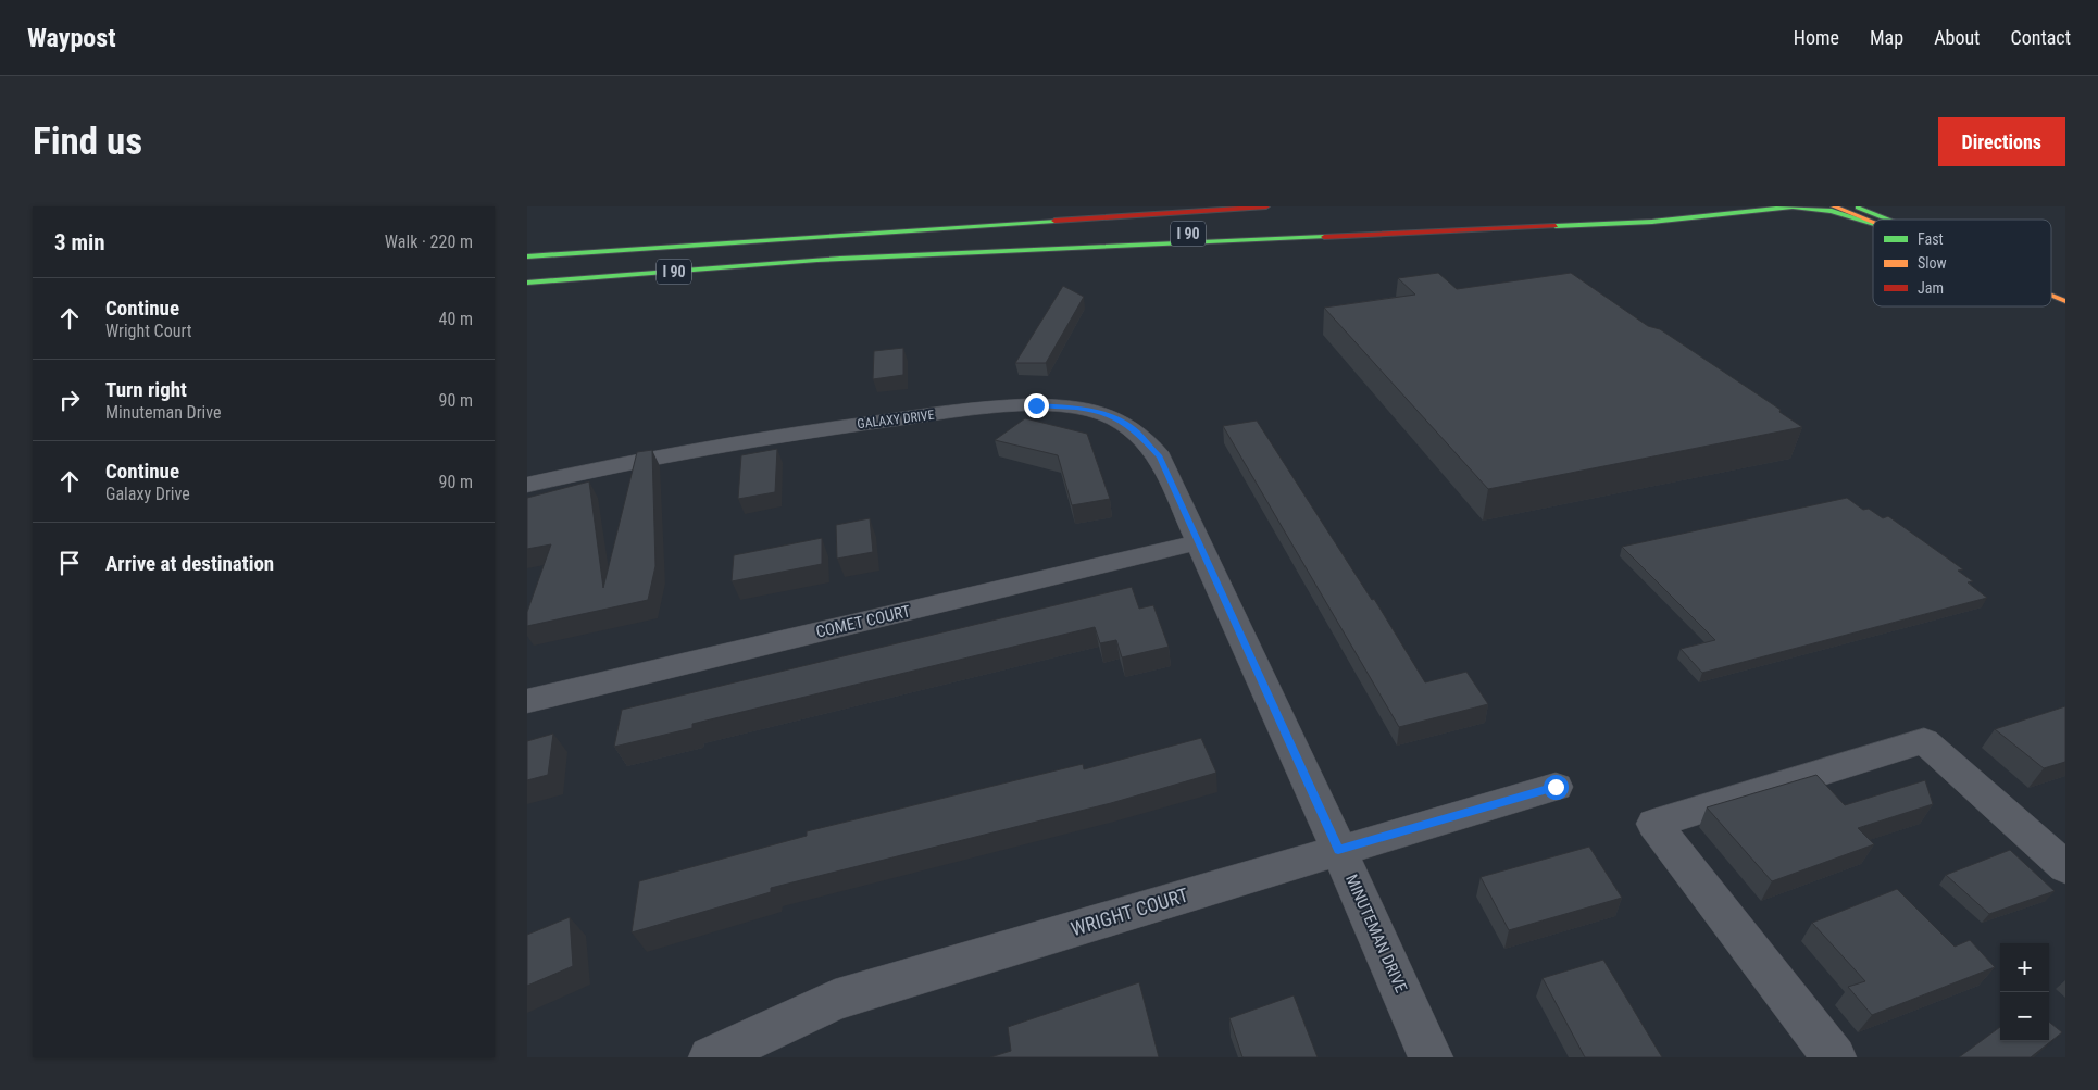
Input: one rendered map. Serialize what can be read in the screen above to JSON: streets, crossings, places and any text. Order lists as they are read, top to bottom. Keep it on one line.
{"streets":{"main road":["I 90"],"street":["GALAXY DRIVE","COMET COURT","WRIGHT COURT","MINUTEMAN DRIVE"]},"crossings":[["GALAXY DRIVE","COMET COURT"],["GALAXY DRIVE","MINUTEMAN DRIVE"],["COMET COURT","MINUTEMAN DRIVE"],["WRIGHT COURT","MINUTEMAN DRIVE"]],"legend":["Fast","Slow","Jam"],"page":{"header":"Waypost","nav":["Home","Map","About","Contact"],"buttons":"Directions","title":"Find us","heading":["3 min","Walk · 220 m"],"list":[["Continue","Wright Court","40 m"],["Turn right","Minuteman Drive","90 m"],["Continue","Galaxy Drive","90 m"],"Arrive at destination"],"map_buttons":["+","−"]}}
